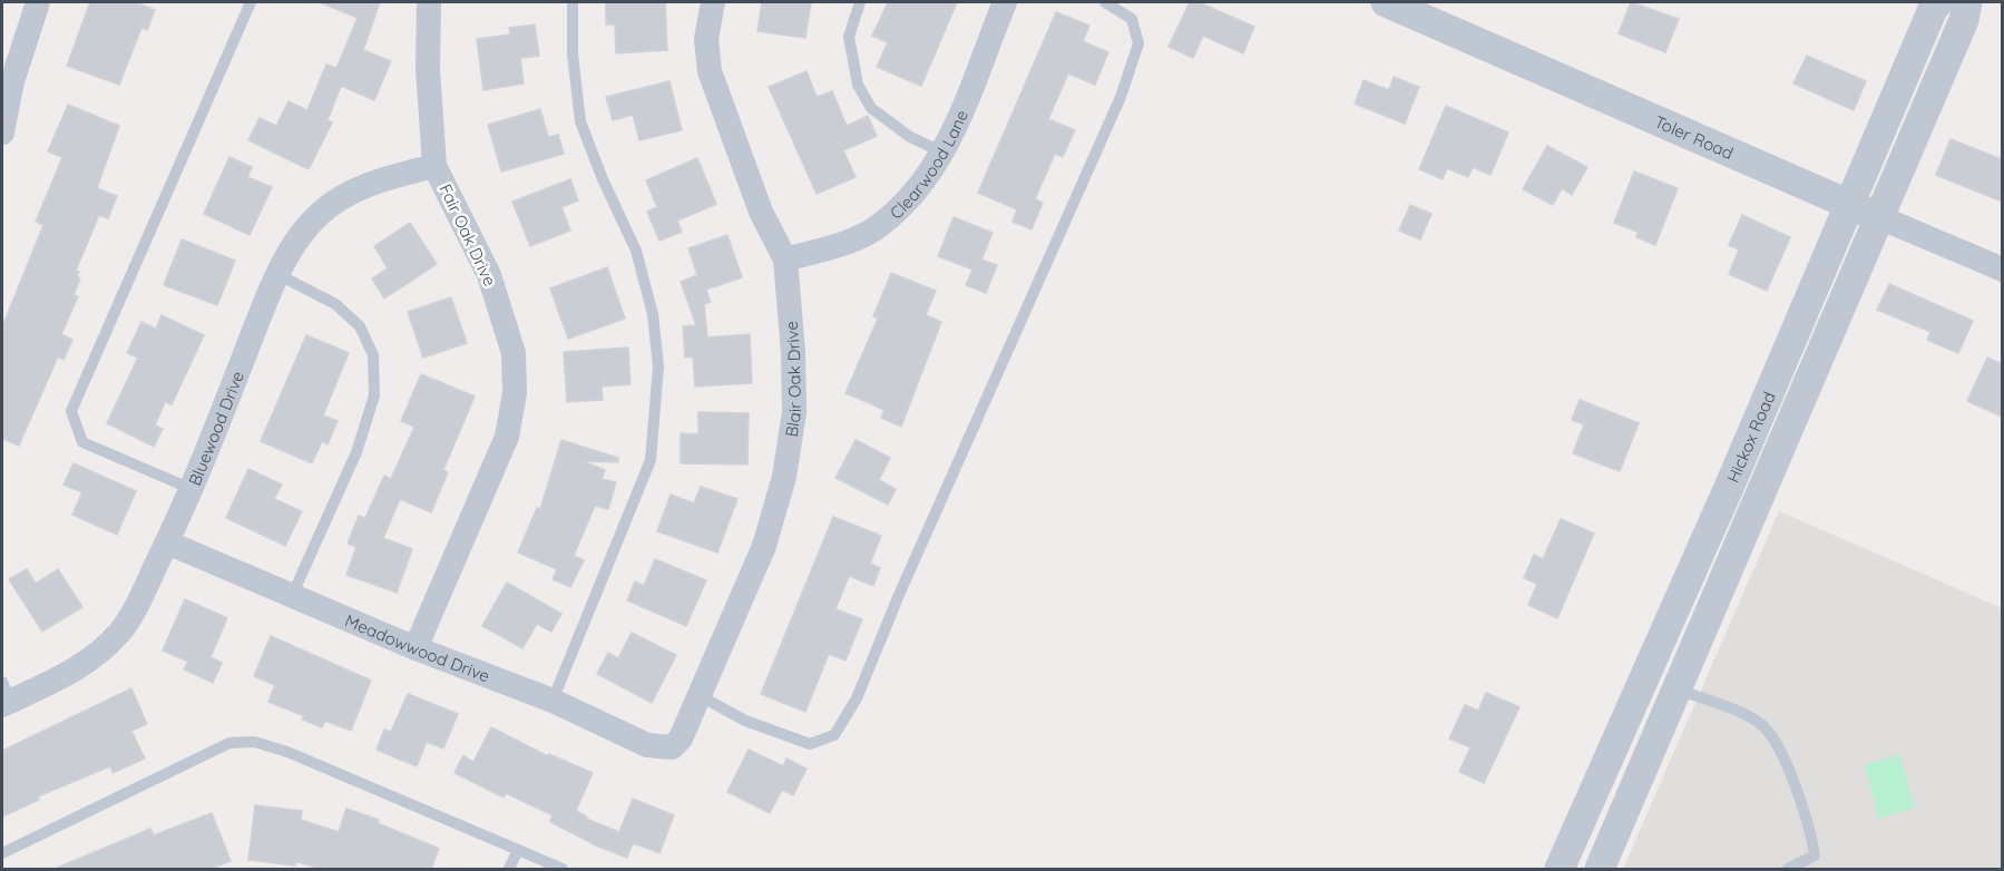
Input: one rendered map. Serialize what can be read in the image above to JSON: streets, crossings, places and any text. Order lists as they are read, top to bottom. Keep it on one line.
{"streets":{"street":["Toler Road","Clearwood Lane","Fair Oak Drive","Blair Oak Drive","Bluewood Drive","Hickox Road","Meadowwood Drive"]},"crossings":[["Toler Road","Hickox Road"],["Clearwood Lane","Blair Oak Drive"],["Fair Oak Drive","Bluewood Drive"],["Fair Oak Drive","Meadowwood Drive"],["Blair Oak Drive","Meadowwood Drive"],["Bluewood Drive","Meadowwood Drive"]]}
